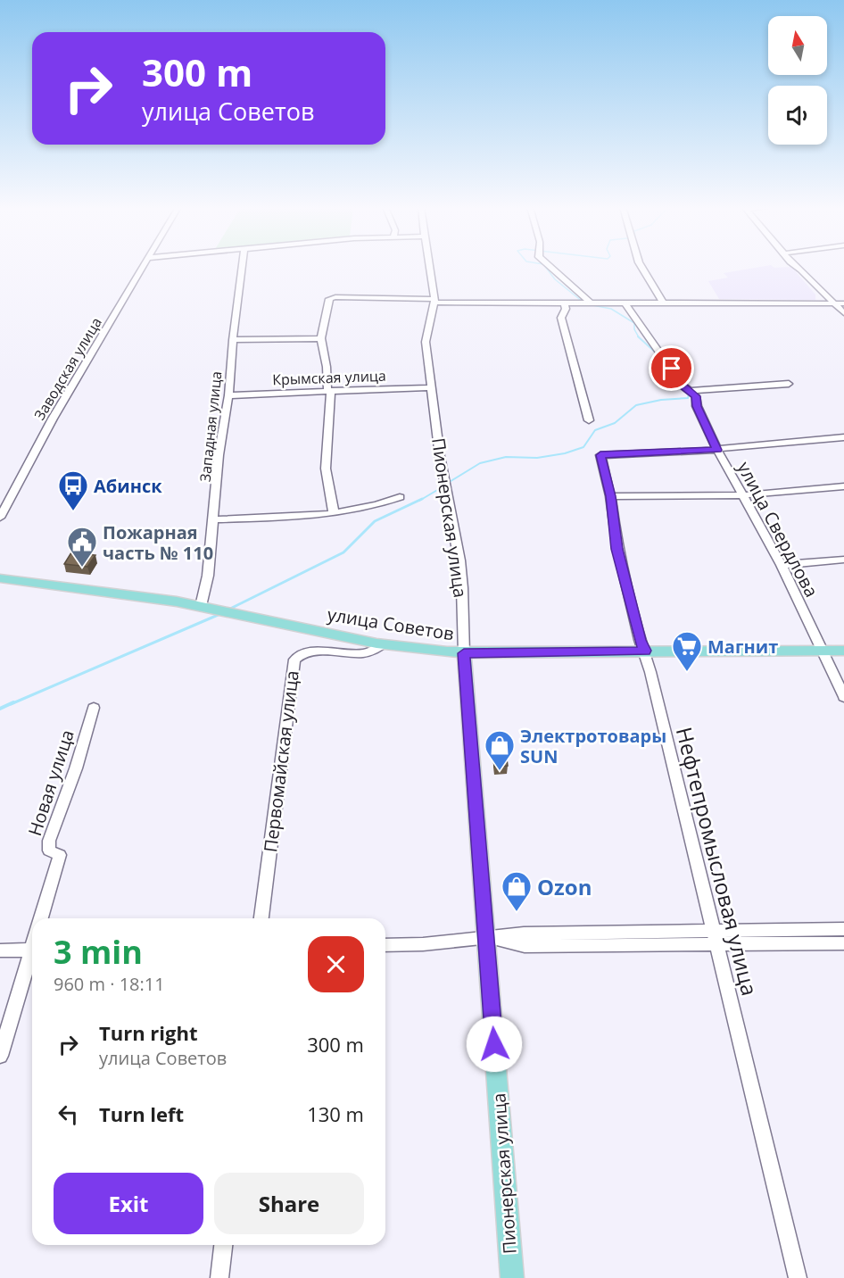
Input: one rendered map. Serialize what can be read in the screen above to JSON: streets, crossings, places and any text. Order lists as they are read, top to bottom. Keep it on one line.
{"streets":{"main road":["Пионерская улица","улица Советов"],"street":["Заводская улица","Крымская улица","Западная улица","улица Свердлова","Первомайская улица","Новая улица","Нефтепромысловая улица"]},"crossings":[["Крымская улица","Западная улица"],["Крымская улица","Пионерская улица"],["Западная улица","улица Советов"],["Пионерская улица","улица Советов"],["улица Свердлова","улица Советов"],["улица Свердлова","Нефтепромысловая улица"],["улица Советов","Первомайская улица"],["улица Советов","Нефтепромысловая улица"]],"places":{"bus stop":["Абинск"],"public building":["Пожарная часть № 110"],"supermarket":["Магнит"],"shop":["Электротовары SUN","Ozon"]},"north":"top","page":{"turn":["300 m","улица Советов"],"heading":["3 min","960 m · 18:11"],"list":[{"name":"Turn right","note":"улица Советов","value":"300 m"},{"name":"Turn left","value":"130 m"}],"buttons":["Exit","Share"]}}
